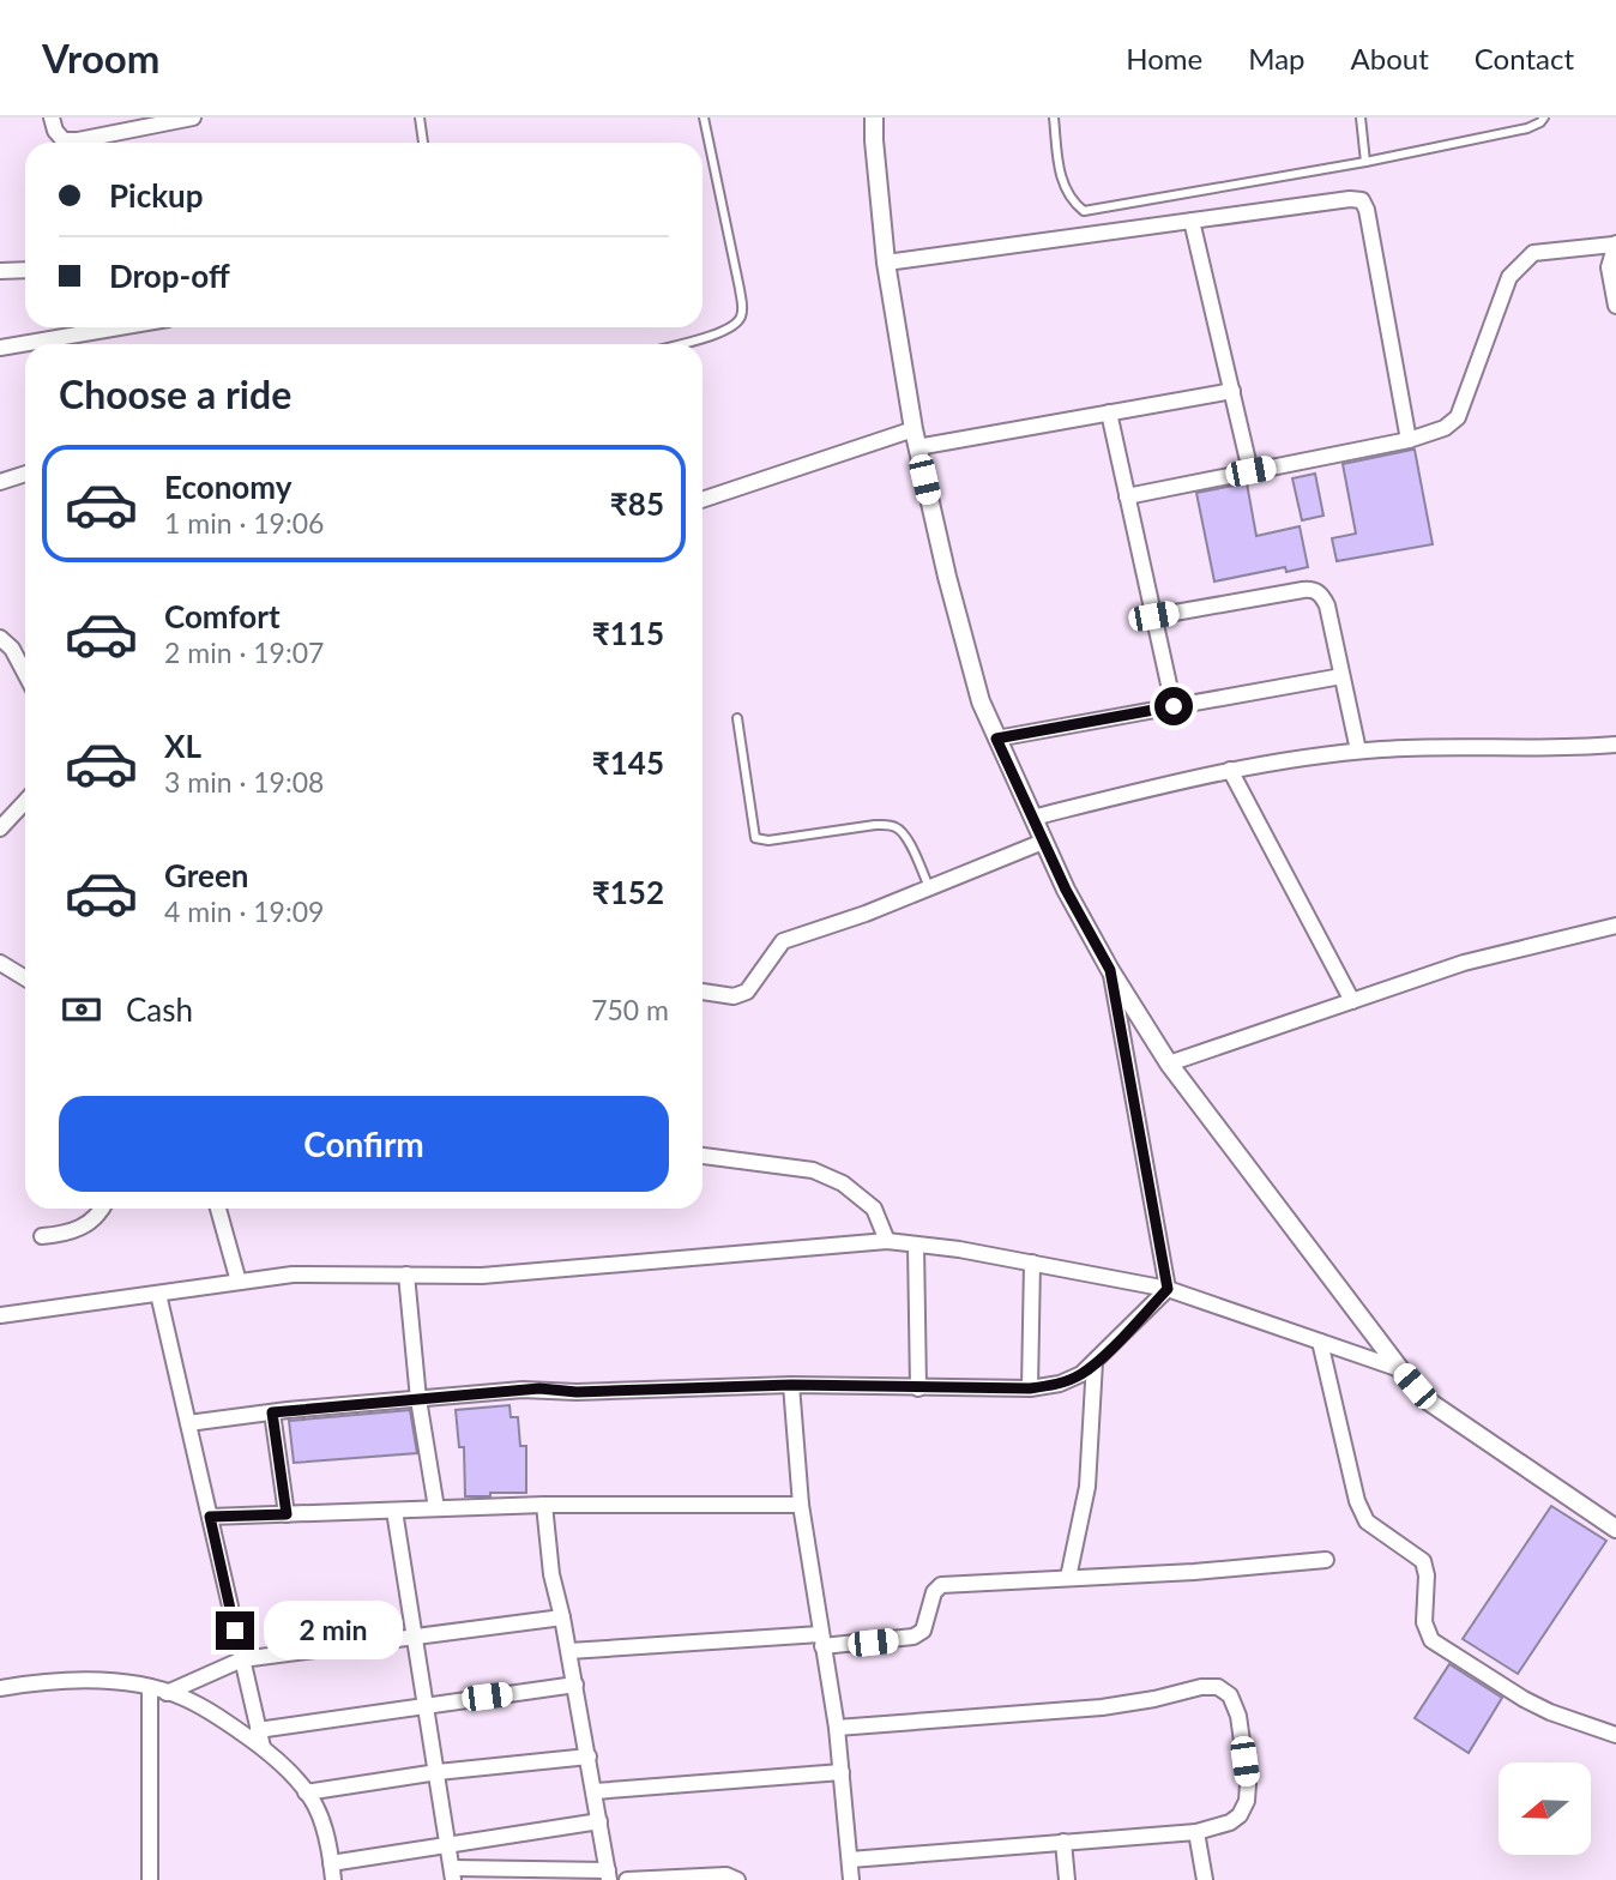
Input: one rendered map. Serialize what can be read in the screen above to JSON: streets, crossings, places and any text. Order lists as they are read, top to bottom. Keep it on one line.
{"north":"left","page":{"header":"Vroom","nav":["Home","Map","About","Contact"],"banner":["Pickup","Drop-off"],"heading":"Choose a ride","list":[{"name":"Economy","note":"1 min · 19:06","value":"₹85"},{"name":"Comfort","note":"2 min · 19:07","value":"₹115"},{"name":"XL","note":"3 min · 19:08","value":"₹145"},{"name":"Green","note":"4 min · 19:09","value":"₹152"}],"pay":["Cash","750 m"],"buttons":"Confirm","bubble":"2 min"}}
